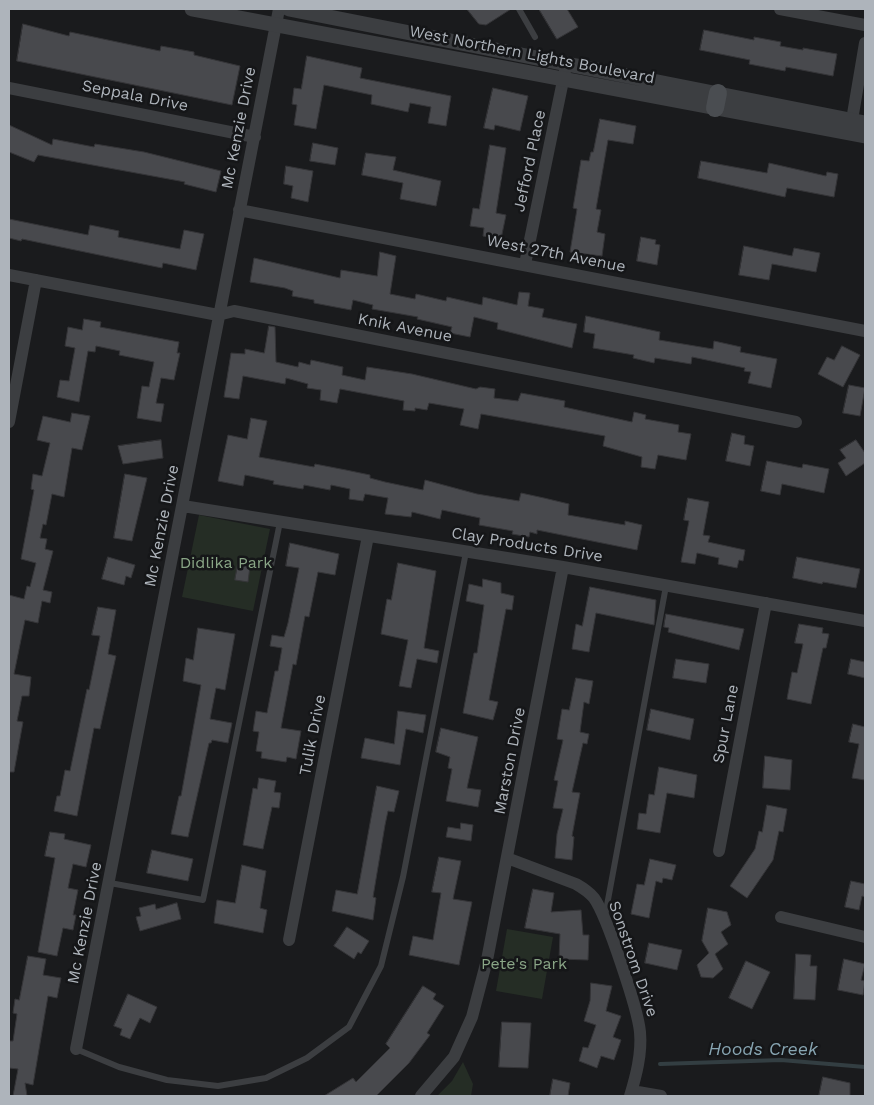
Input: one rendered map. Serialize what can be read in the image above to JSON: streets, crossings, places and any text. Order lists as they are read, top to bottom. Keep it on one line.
{"streets":{"street":["West Northern Lights Boulevard","Seppala Drive","Mc Kenzie Drive","Jefford Place","West 27th Avenue","Knik Avenue","Clay Products Drive","Spur Lane","Tulik Drive","Marston Drive","Sonstrom Drive"]},"crossings":[["West Northern Lights Boulevard","Mc Kenzie Drive"],["West Northern Lights Boulevard","Jefford Place"],["Seppala Drive","Mc Kenzie Drive"],["Mc Kenzie Drive","West 27th Avenue"],["Mc Kenzie Drive","Knik Avenue"],["Mc Kenzie Drive","Clay Products Drive"],["Jefford Place","West 27th Avenue"],["Clay Products Drive","Spur Lane"],["Clay Products Drive","Tulik Drive"],["Clay Products Drive","Marston Drive"],["Marston Drive","Sonstrom Drive"]],"water":["Hoods Creek"],"parks":["Didlika Park","Pete's Park"]}
